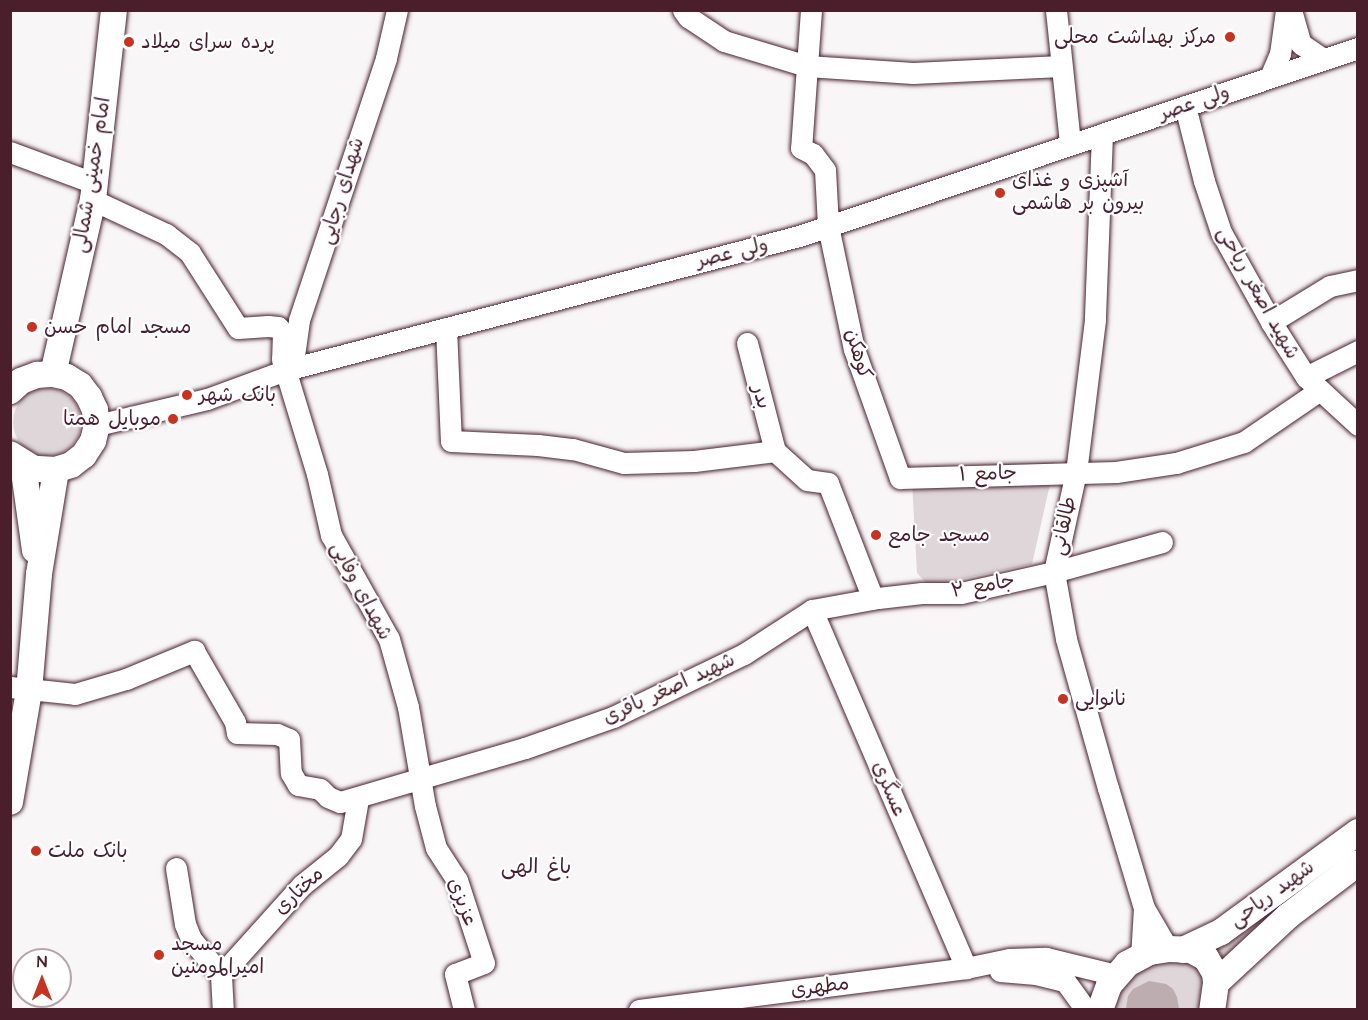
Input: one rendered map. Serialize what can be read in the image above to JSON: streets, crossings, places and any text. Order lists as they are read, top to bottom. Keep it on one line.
{"streets":{"main road":["امام خمینی شمالی","شهید ریاحی"],"street":["ولی عصر","شهدای رجایی","شهید اصغر ریاحی","کوهکن","بدر","جامع ۱","طالقانی","جامع ۲","شهدای وفایی","شهید اصغر باقری","عسگری","مختاری","عزیزی","مطهری"]},"crossings":[["ولی عصر","شهدای رجایی"],["ولی عصر","شهید اصغر ریاحی"],["ولی عصر","کوهکن"],["ولی عصر","طالقانی"],["ولی عصر","شهدای وفایی"],["شهدای رجایی","شهدای وفایی"],["شهید اصغر ریاحی","جامع ۱"],["کوهکن","جامع ۱"],["جامع ۱","طالقانی"],["طالقانی","جامع ۲"],["جامع ۲","شهید اصغر باقری"],["شهدای وفایی","شهید اصغر باقری"],["شهدای وفایی","عزیزی"],["شهید اصغر باقری","عسگری"],["شهید اصغر باقری","مختاری"],["شهید اصغر باقری","عزیزی"],["عسگری","مطهری"]],"districts":["باغ الهی"],"places":["مرکز بهداشت محلی","پرده سرای میلاد","آشپزی و غذای بیرون بر هاشمی","مسجد امام حسن","بانک شهر","موبایل همتا","مسجد جامع","نانوایی","بانک ملت","مسجد امیرالمومنین"],"north":"top"}
